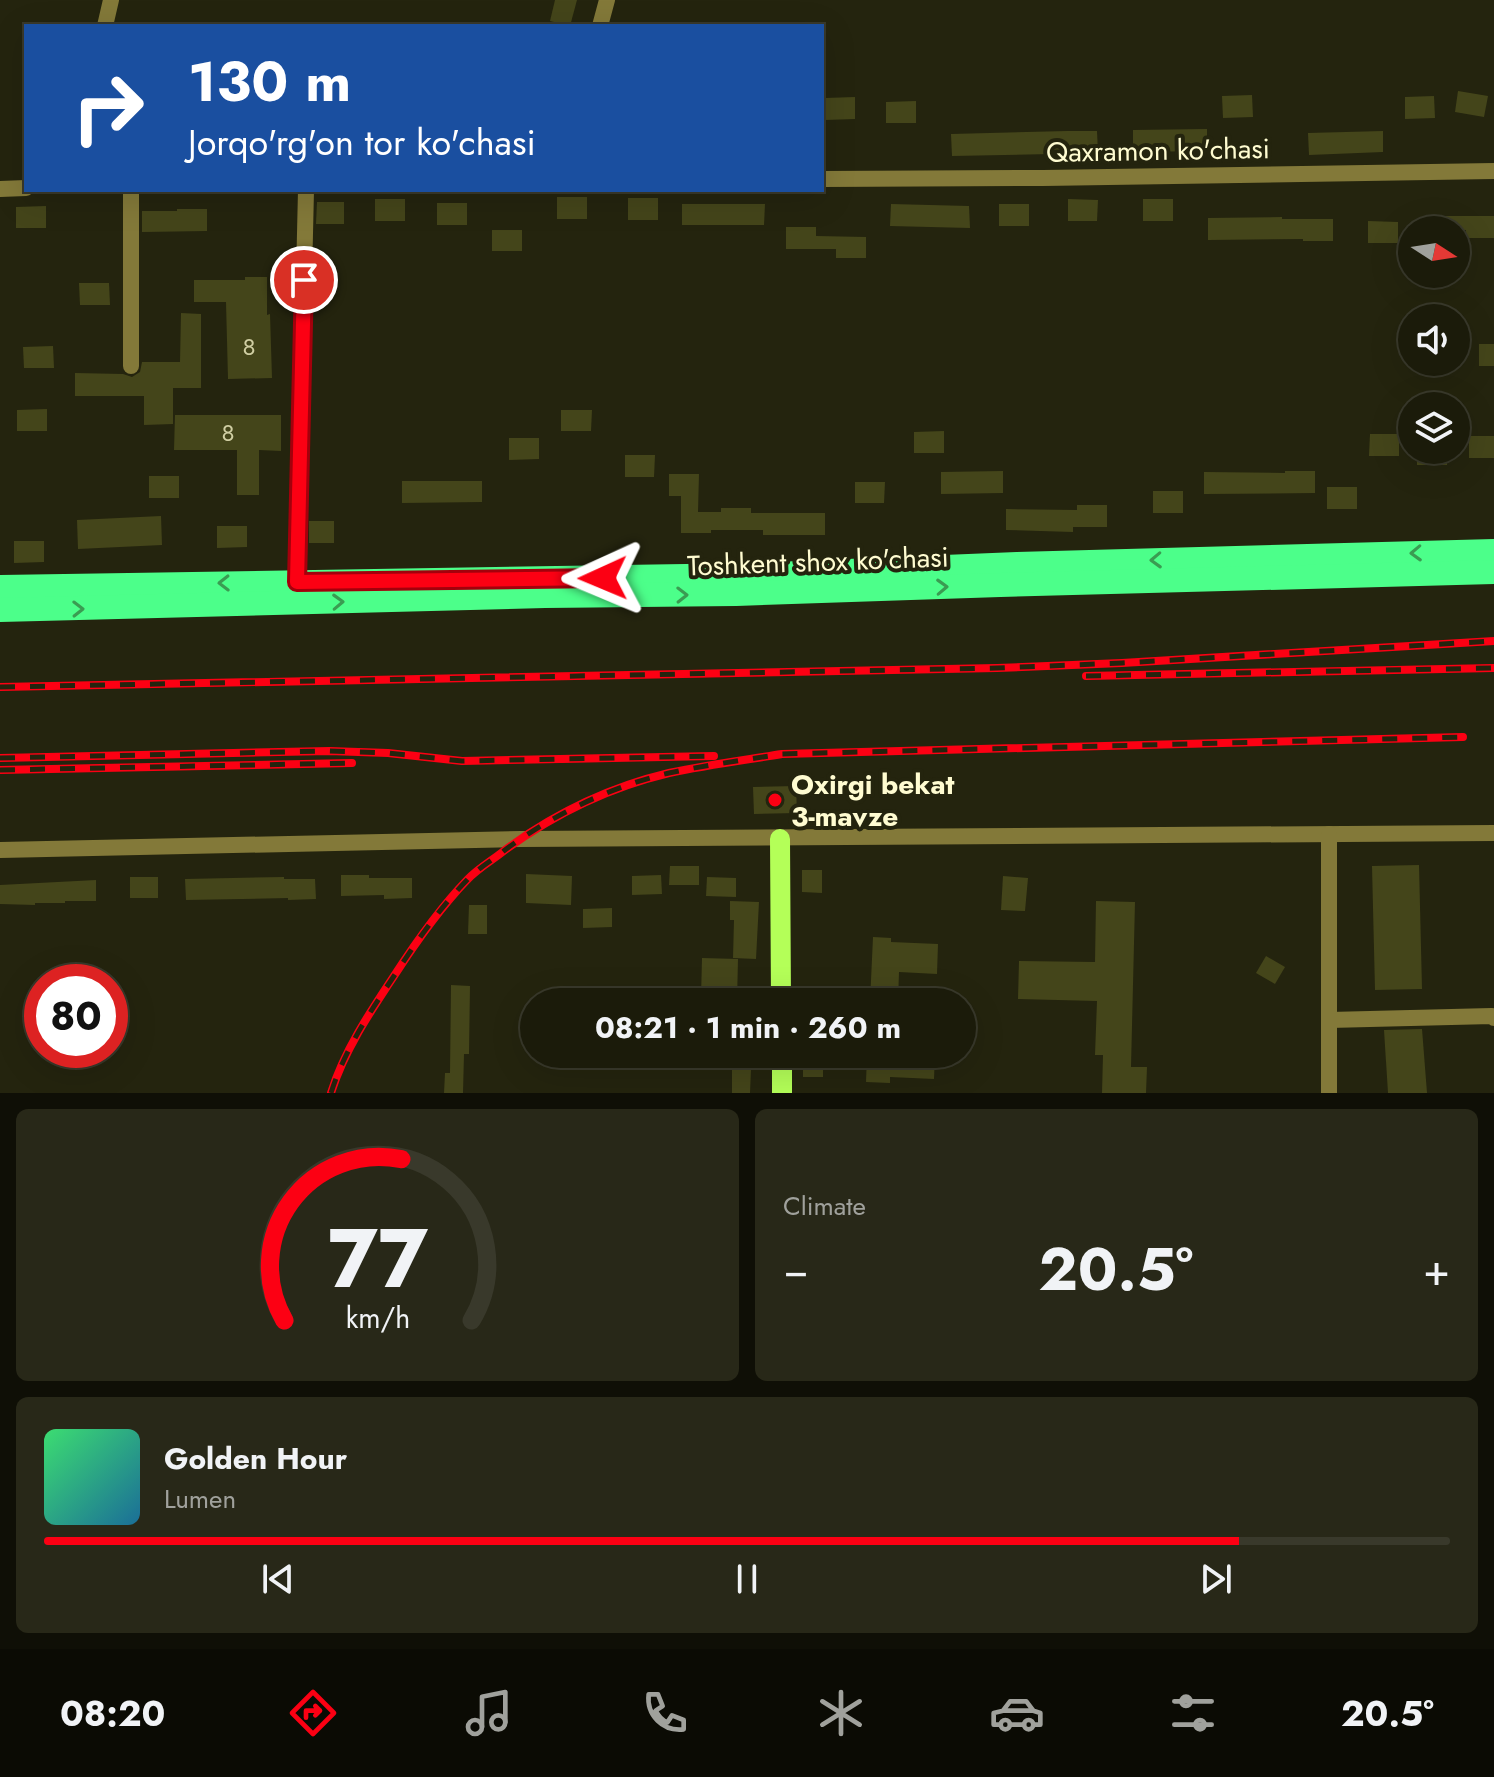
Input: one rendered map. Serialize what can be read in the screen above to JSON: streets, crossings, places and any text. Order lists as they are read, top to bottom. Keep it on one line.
{"streets":{"highway":["Toshkent shox ko'chasi"],"street":["Qaxramon ko'chasi"]},"places":["Oxirgi bekat 3-mavze"],"house_numbers":["8","8"],"north":"right","page":{"turn":["130 m","Jorqo'rg'on tor ko'chasi"],"limit":"80","trip":"08:21 · 1 min · 260 m","tile":"Climate","heat":["−","20.5°","+"],"song":["Golden Hour","Lumen"],"tabs":["08:20","20.5°"],"gauge":["77","km/h"]}}
